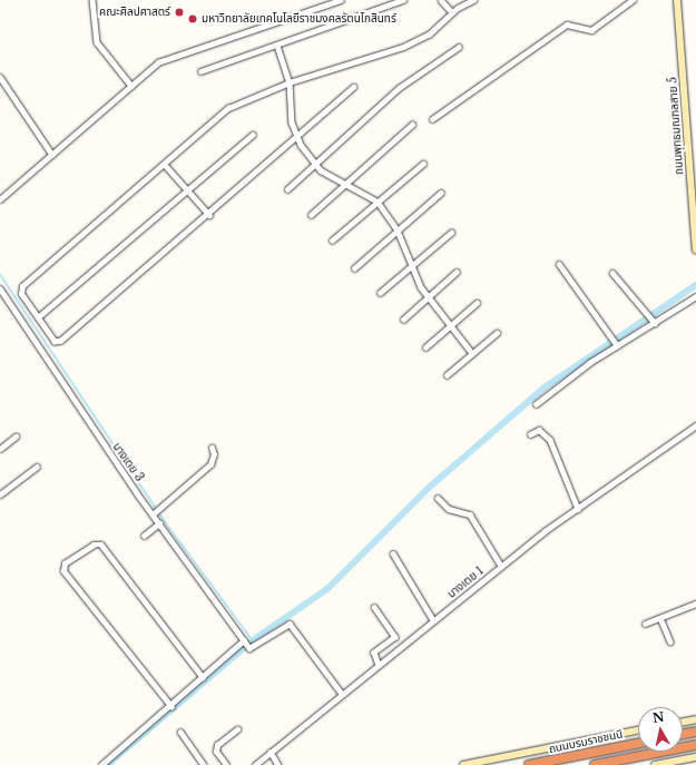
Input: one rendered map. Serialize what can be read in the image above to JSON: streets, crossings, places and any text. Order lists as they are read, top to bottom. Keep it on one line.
{"streets":{"highway":["ถนนบรมราชชนนี"],"main road":["ถนนพุทธมณฑลสาย 5"],"street":["บางเตย 3","บางเตย 1"]},"crossings":[["บางเตย 3","บางเตย 1"]],"places":["คณะศิลปศาสตร์","มหาวิทยาลัยเทคโนโลยีราชมงคลรัตนโกสินทร์"],"north":"top"}
